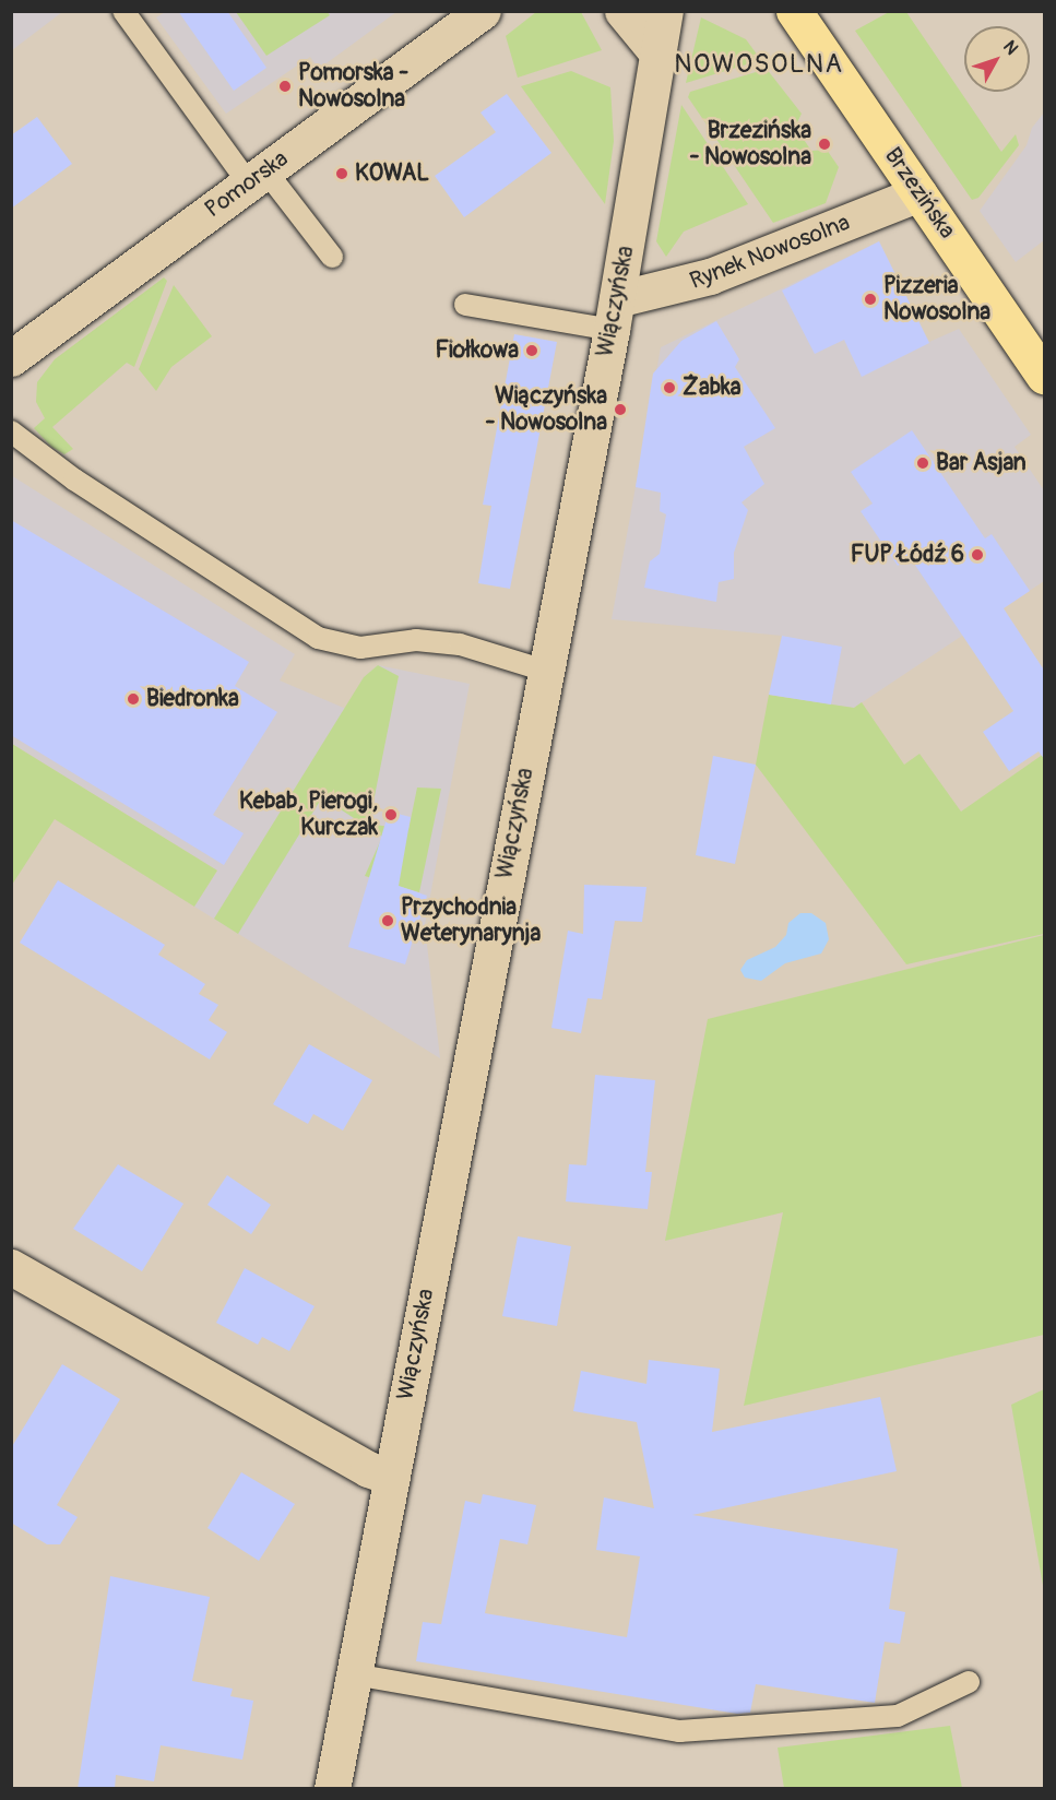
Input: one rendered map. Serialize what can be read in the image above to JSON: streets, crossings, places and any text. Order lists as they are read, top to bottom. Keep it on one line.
{"streets":{"main road":["Brzezińska"],"street":["Pomorska","Rynek Nowosolna","Wiączyńska"]},"crossings":[["Brzezińska","Rynek Nowosolna"],["Rynek Nowosolna","Wiączyńska"]],"districts":["NOWOSOLNA"],"places":["Pomorska - Nowosolna","Brzezińska - Nowosolna","KOWAL","Pizzeria Nowosolna","Fiołkowa","Żabka","Wiączyńska - Nowosolna","Bar Asjan","FUP Łódź 6","Biedronka","Kebab, Pierogi, Kurczak","Przychodnia Weterynarynja"],"north":"top right"}
